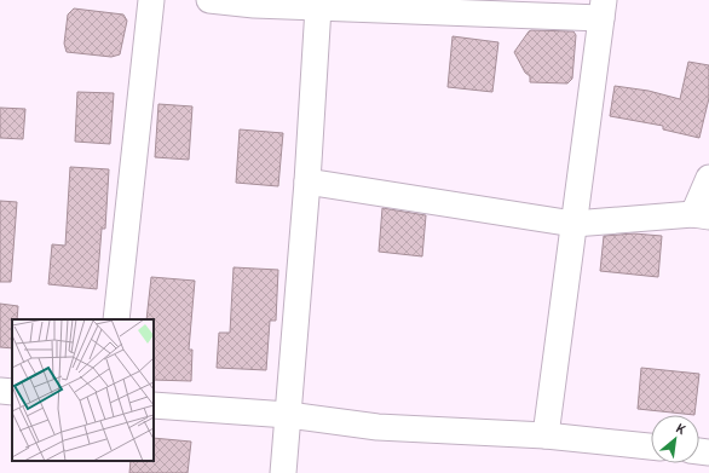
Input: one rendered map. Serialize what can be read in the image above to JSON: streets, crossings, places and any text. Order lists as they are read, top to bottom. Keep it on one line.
{"north":"top right"}
